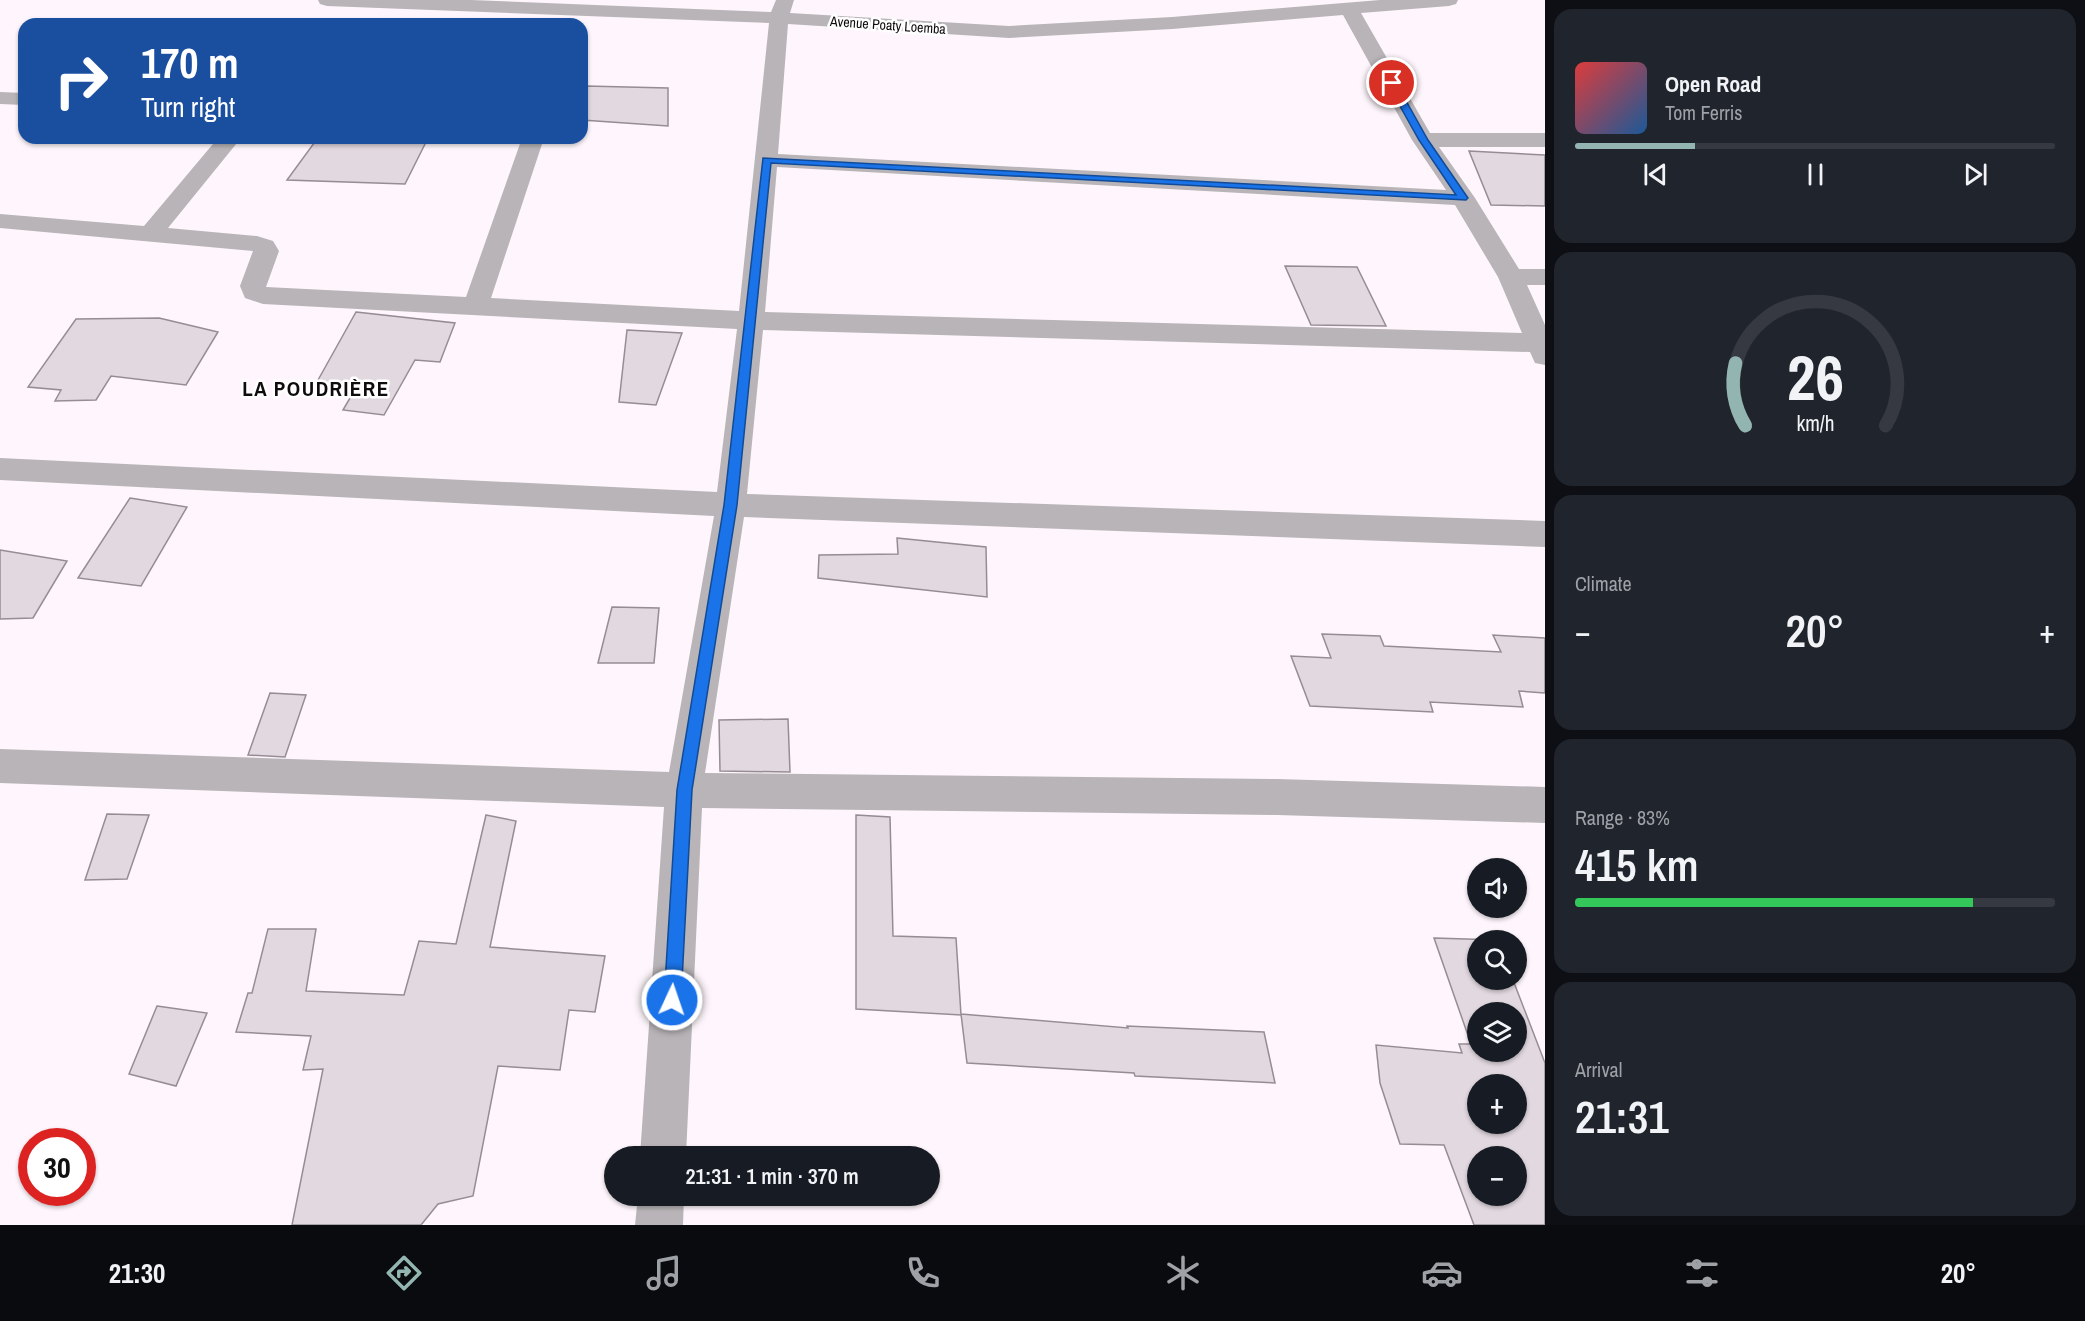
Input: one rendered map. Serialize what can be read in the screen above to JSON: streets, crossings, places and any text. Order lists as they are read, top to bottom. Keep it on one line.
{"streets":{"street":["Avenue Poaty Loemba"]},"districts":["LA POUDRIÈRE"],"page":{"turn":["170 m","Turn right"],"song":["Open Road","Tom Ferris"],"tile":["Climate",["Range · 83%","415 km"],["Arrival","21:31"]],"heat":["−","20°","+"],"map_buttons":["+","−"],"limit":"30","trip":"21:31 · 1 min · 370 m","tabs":["21:30","20°"],"gauge":["26","km/h"]}}
